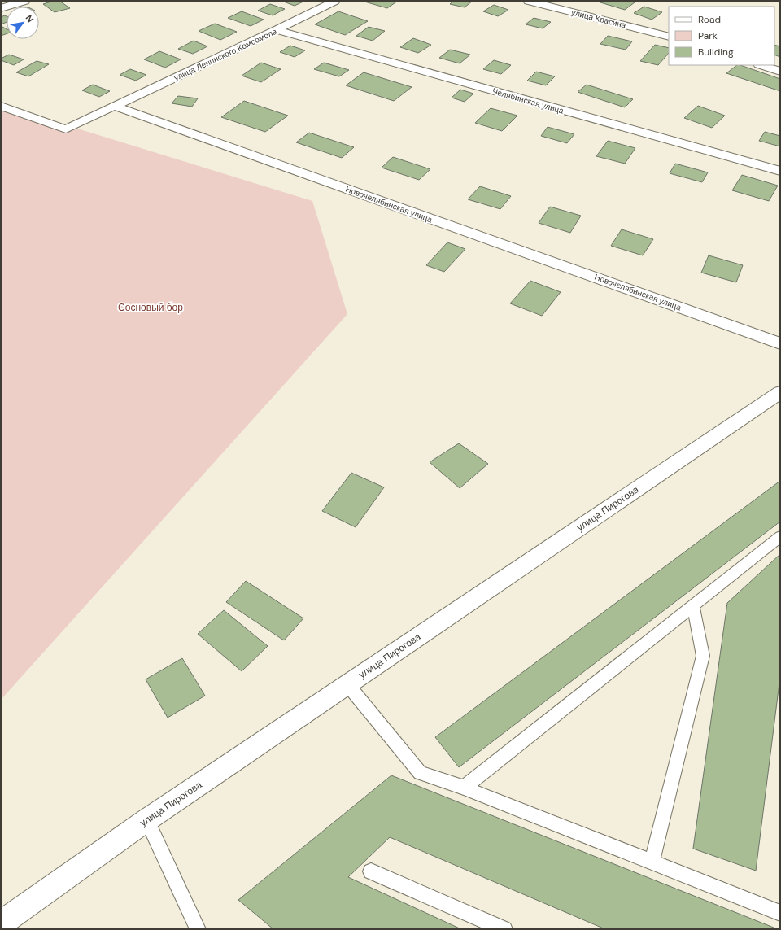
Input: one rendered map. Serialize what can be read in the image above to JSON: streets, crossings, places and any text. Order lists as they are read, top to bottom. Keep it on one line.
{"streets":{"street":["улица Красина","улица Ленинского Комсомола","Челябинская улица","Новочелябинская улица","улица Пирогова"]},"crossings":[["улица Ленинского Комсомола","Челябинская улица"],["улица Ленинского Комсомола","Новочелябинская улица"]],"parks":["Сосновый бор"],"legend":["Road","Park","Building"],"north":"top right"}
